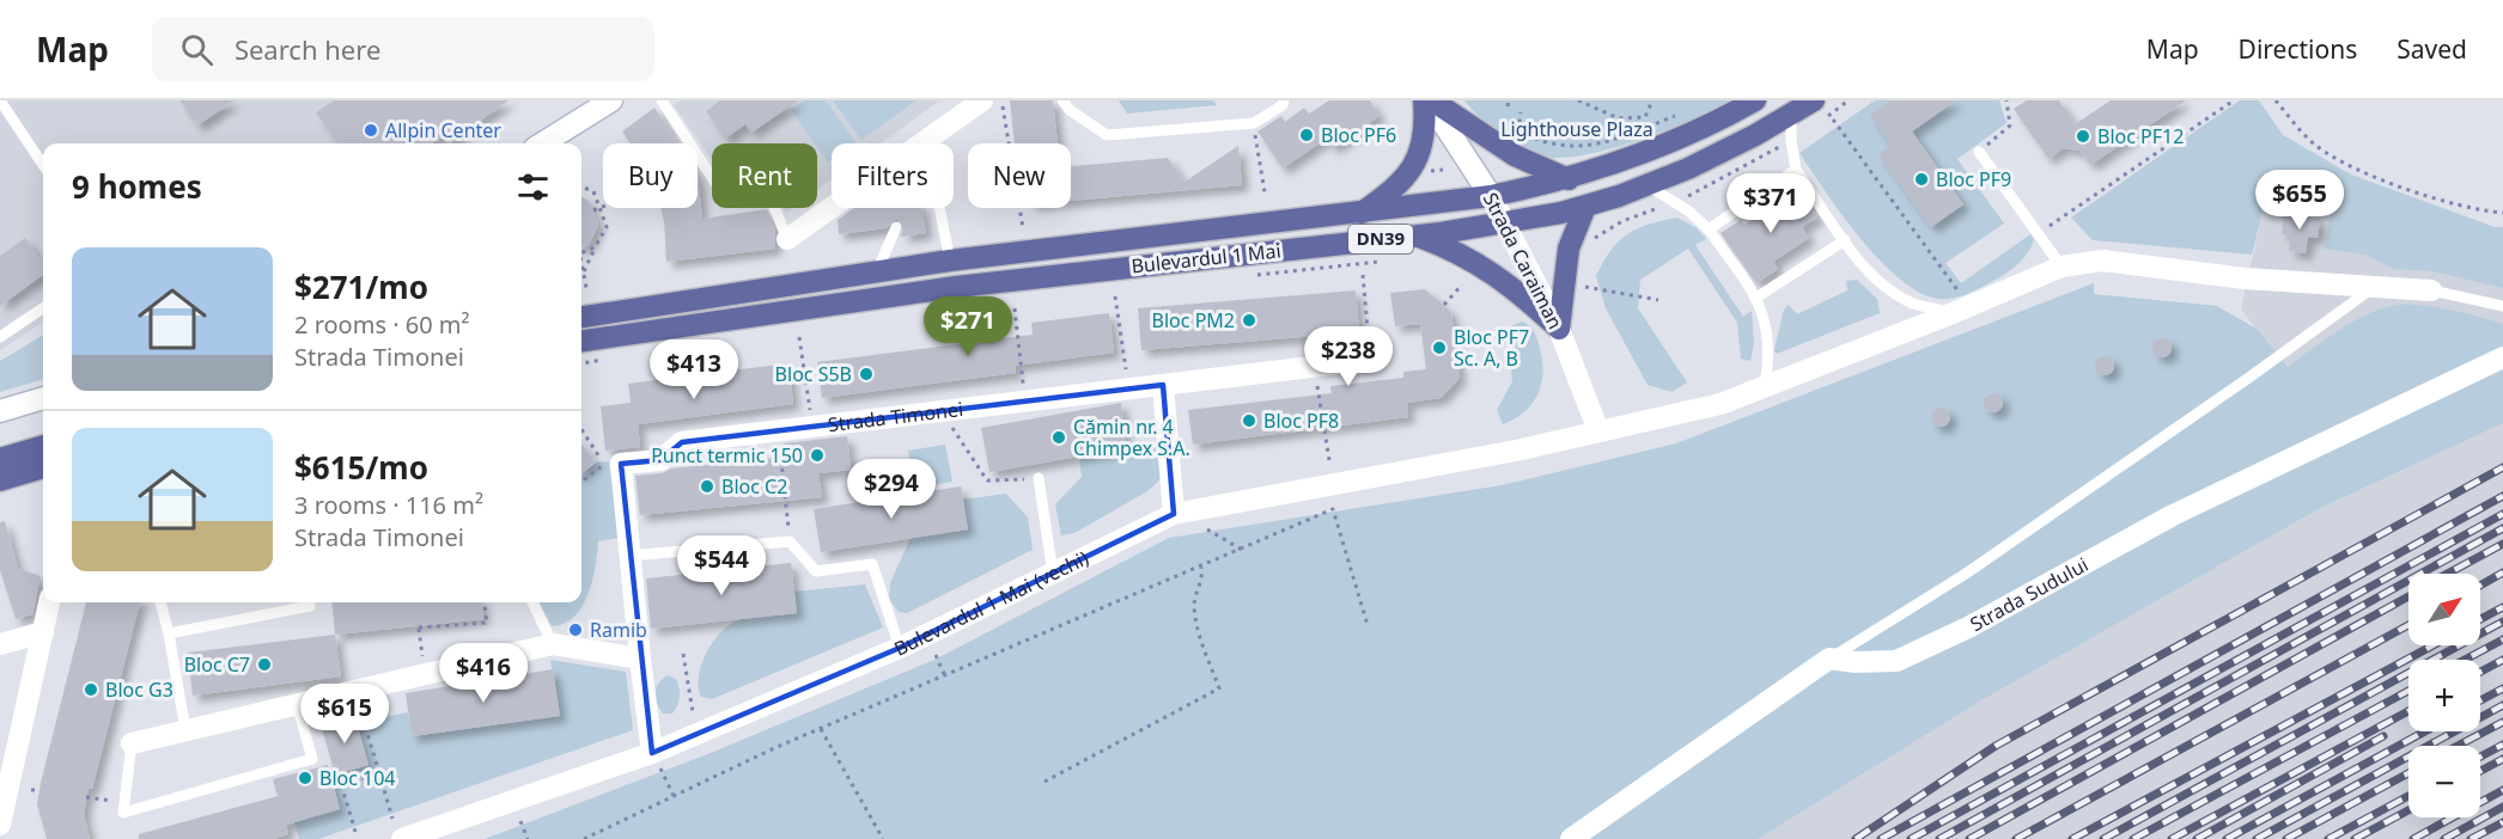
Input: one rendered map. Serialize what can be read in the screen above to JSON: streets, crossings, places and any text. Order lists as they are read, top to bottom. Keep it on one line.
{"streets":{"main road":["DN39","Bulevardul 1 Mai"],"street":["Strada Caraiman","Strada Timonei","Strada Sudului","Bulevardul 1 Mai (vechi)"]},"crossings":[["Bulevardul 1 Mai","Strada Caraiman"],["Bulevardul 1 Mai","Bulevardul 1 Mai (vechi)"],["Strada Caraiman","Bulevardul 1 Mai (vechi)"]],"parks":["Lighthouse Plaza"],"places":["Allpin Center","Bloc PF6","Bloc PF12","Bloc PF9","Bloc PM2","Bloc PF7 Sc. A, B","Bloc S5B","Bloc PF8","Cămin nr. 4 Chimpex S.A.","Punct termic 150","Bloc C2","Ramib","Bloc C7","Bloc G3","Bloc 104"],"north":"top right","page":{"header":"Map","search":"Search here","nav":["Map","Directions","Saved"],"chip":["Buy","Rent","Filters","New"],"heading":"9 homes","price":["$655","$371","$271","$238","$413","$294","$544","$416","$615"],"list":[{"name":"$271/mo","note":"2 rooms · 60 m² · Strada Timonei"},{"name":"$615/mo","note":"3 rooms · 116 m² · Strada Timonei"}],"map_buttons":["+","−"]}}
